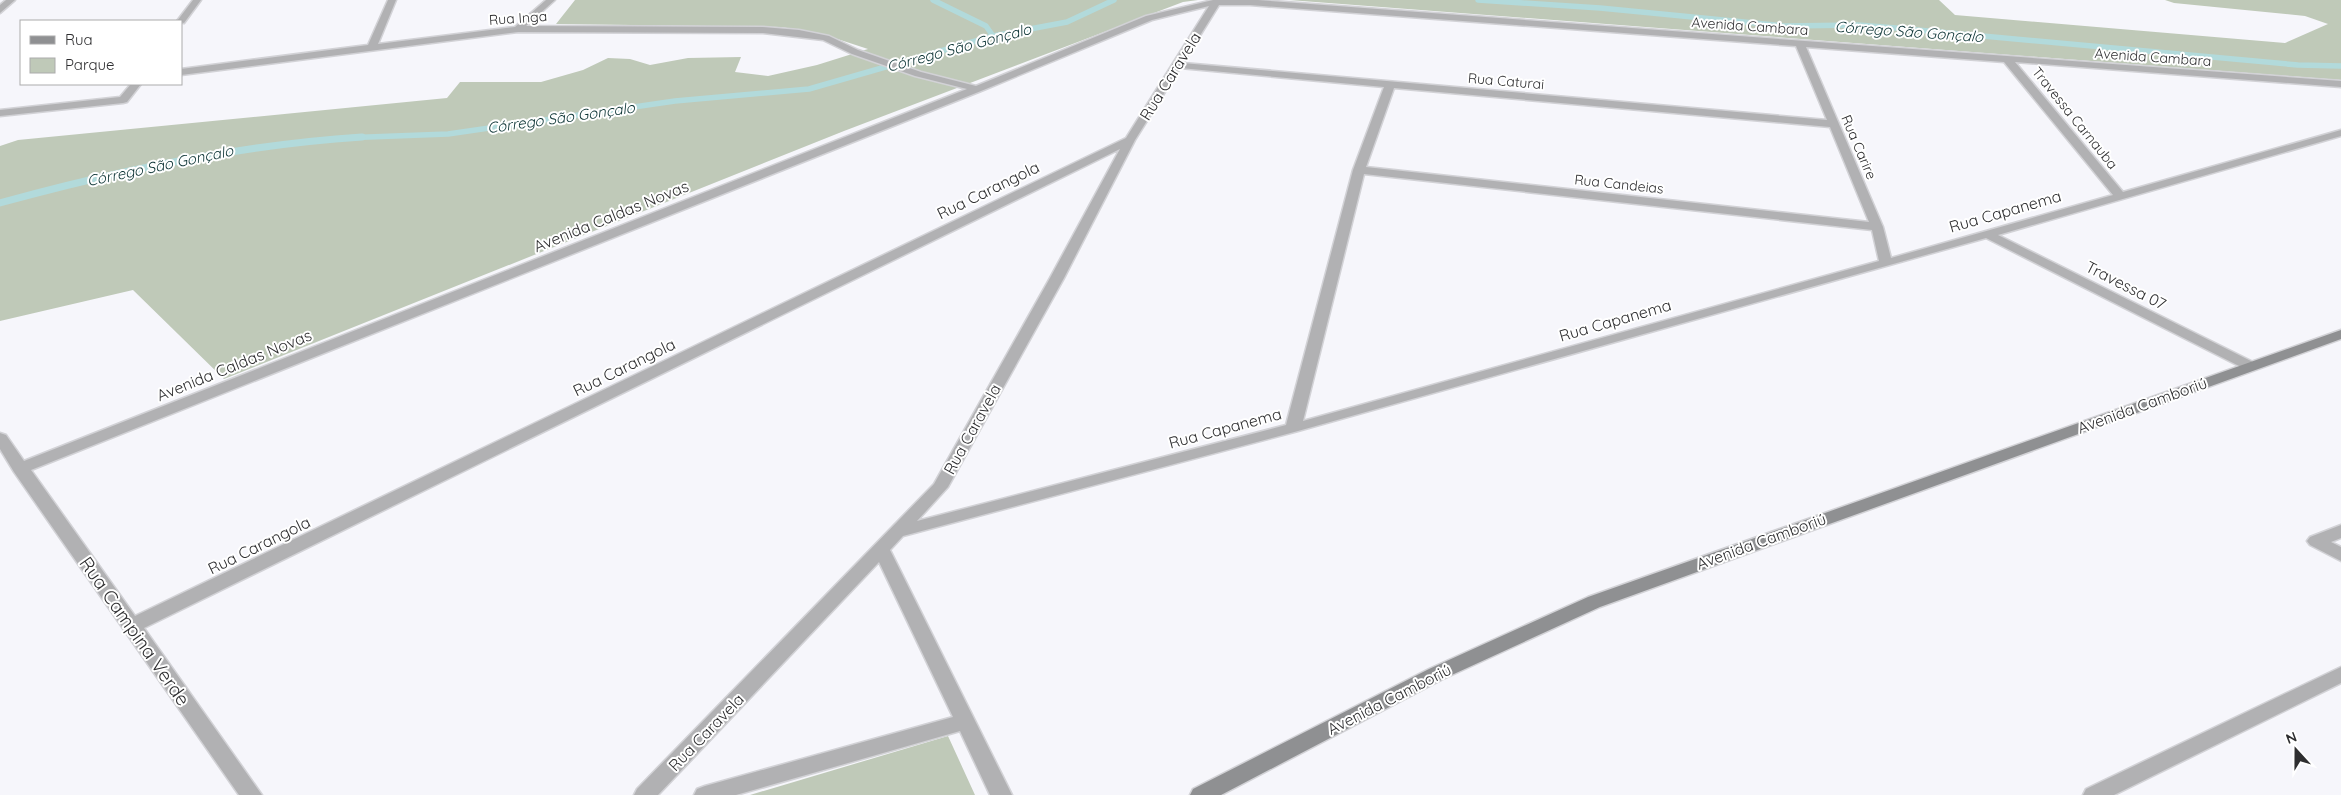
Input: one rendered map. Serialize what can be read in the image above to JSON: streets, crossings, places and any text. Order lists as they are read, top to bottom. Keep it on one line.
{"streets":{"street":["Rua Inga","Avenida Cambara","Rua Caravela","Rua Caturai","Travessa Carnauba","Rua Carire","Rua Candeias","Rua Carangola","Rua Capanema","Avenida Caldas Novas","Travessa 07","Avenida Camboriú","Rua Campina Verde"]},"crossings":[["Rua Inga","Avenida Caldas Novas"],["Avenida Cambara","Rua Caravela"],["Avenida Cambara","Travessa Carnauba"],["Avenida Cambara","Rua Carire"],["Avenida Cambara","Avenida Caldas Novas"],["Rua Caravela","Rua Caturai"],["Rua Caravela","Rua Carangola"],["Rua Caravela","Rua Capanema"],["Rua Caravela","Avenida Caldas Novas"],["Rua Caturai","Rua Carire"],["Travessa Carnauba","Rua Capanema"],["Rua Carire","Rua Candeias"],["Rua Carire","Rua Capanema"],["Rua Carangola","Rua Campina Verde"],["Rua Capanema","Travessa 07"],["Avenida Caldas Novas","Rua Campina Verde"],["Travessa 07","Avenida Camboriú"]],"water":["Córrego São Gonçalo"],"legend":["Rua","Parque"],"north":"top"}
